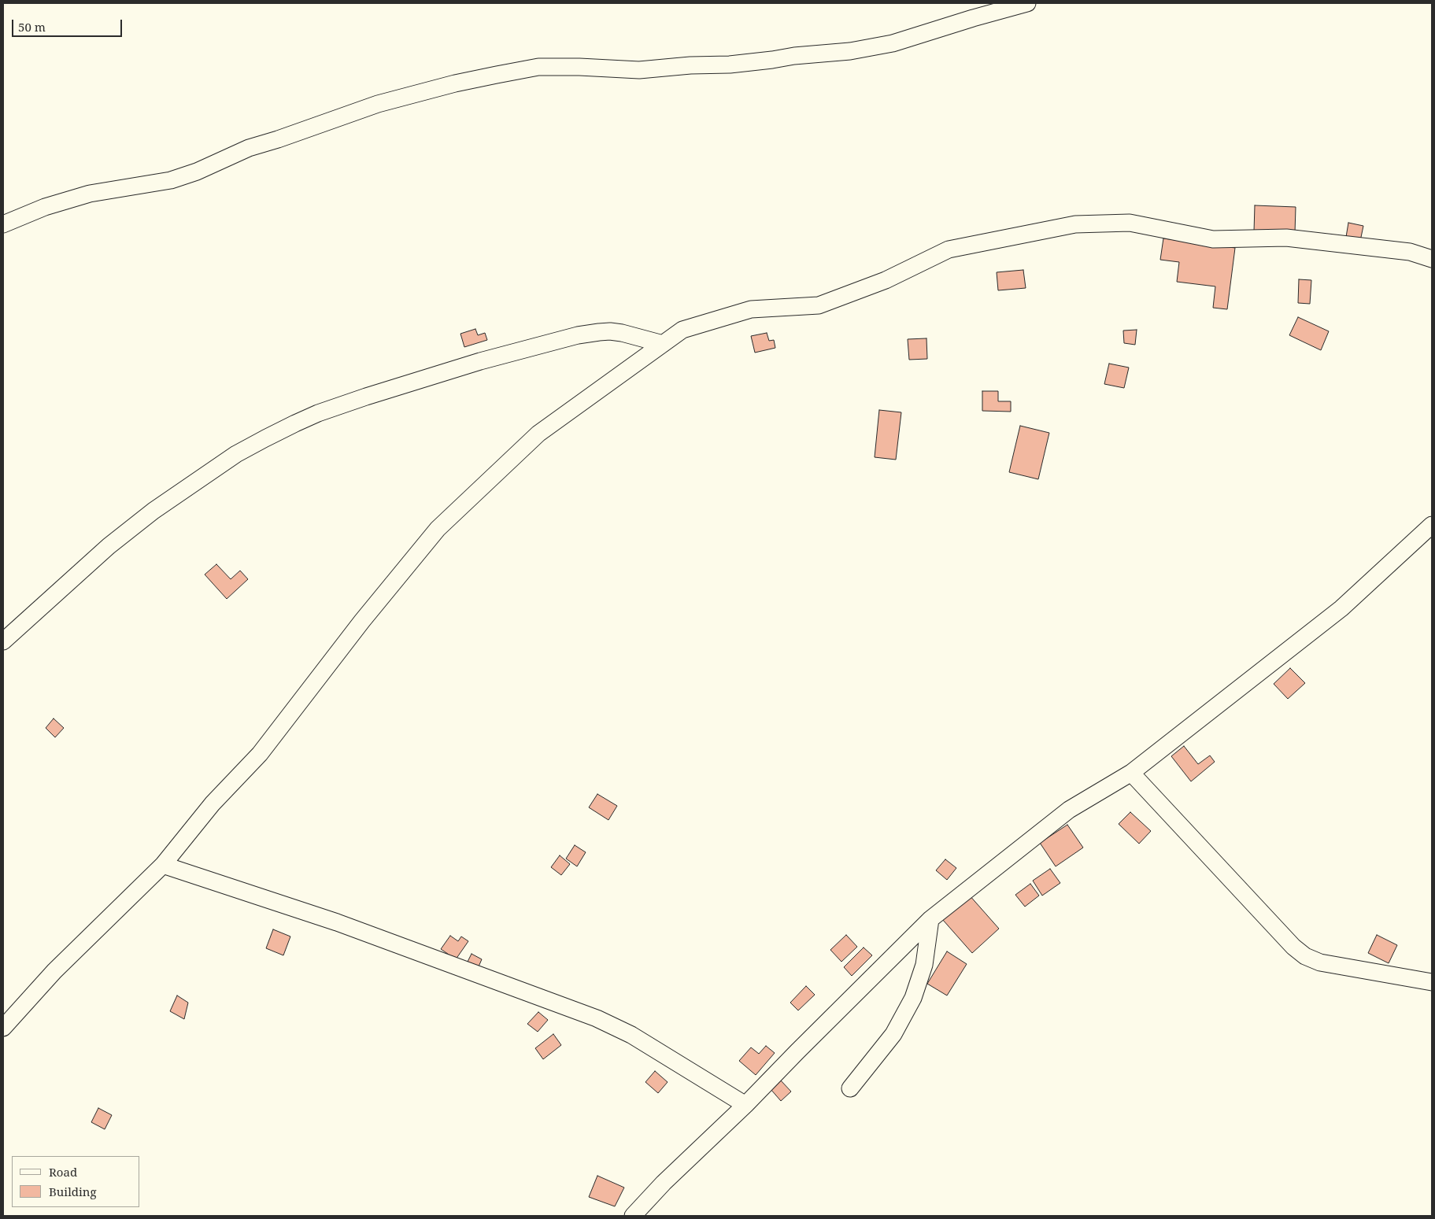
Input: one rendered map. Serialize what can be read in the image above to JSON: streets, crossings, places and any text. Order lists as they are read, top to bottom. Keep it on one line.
{"legend":["Road","Building"],"scale_bar":"50 m"}
